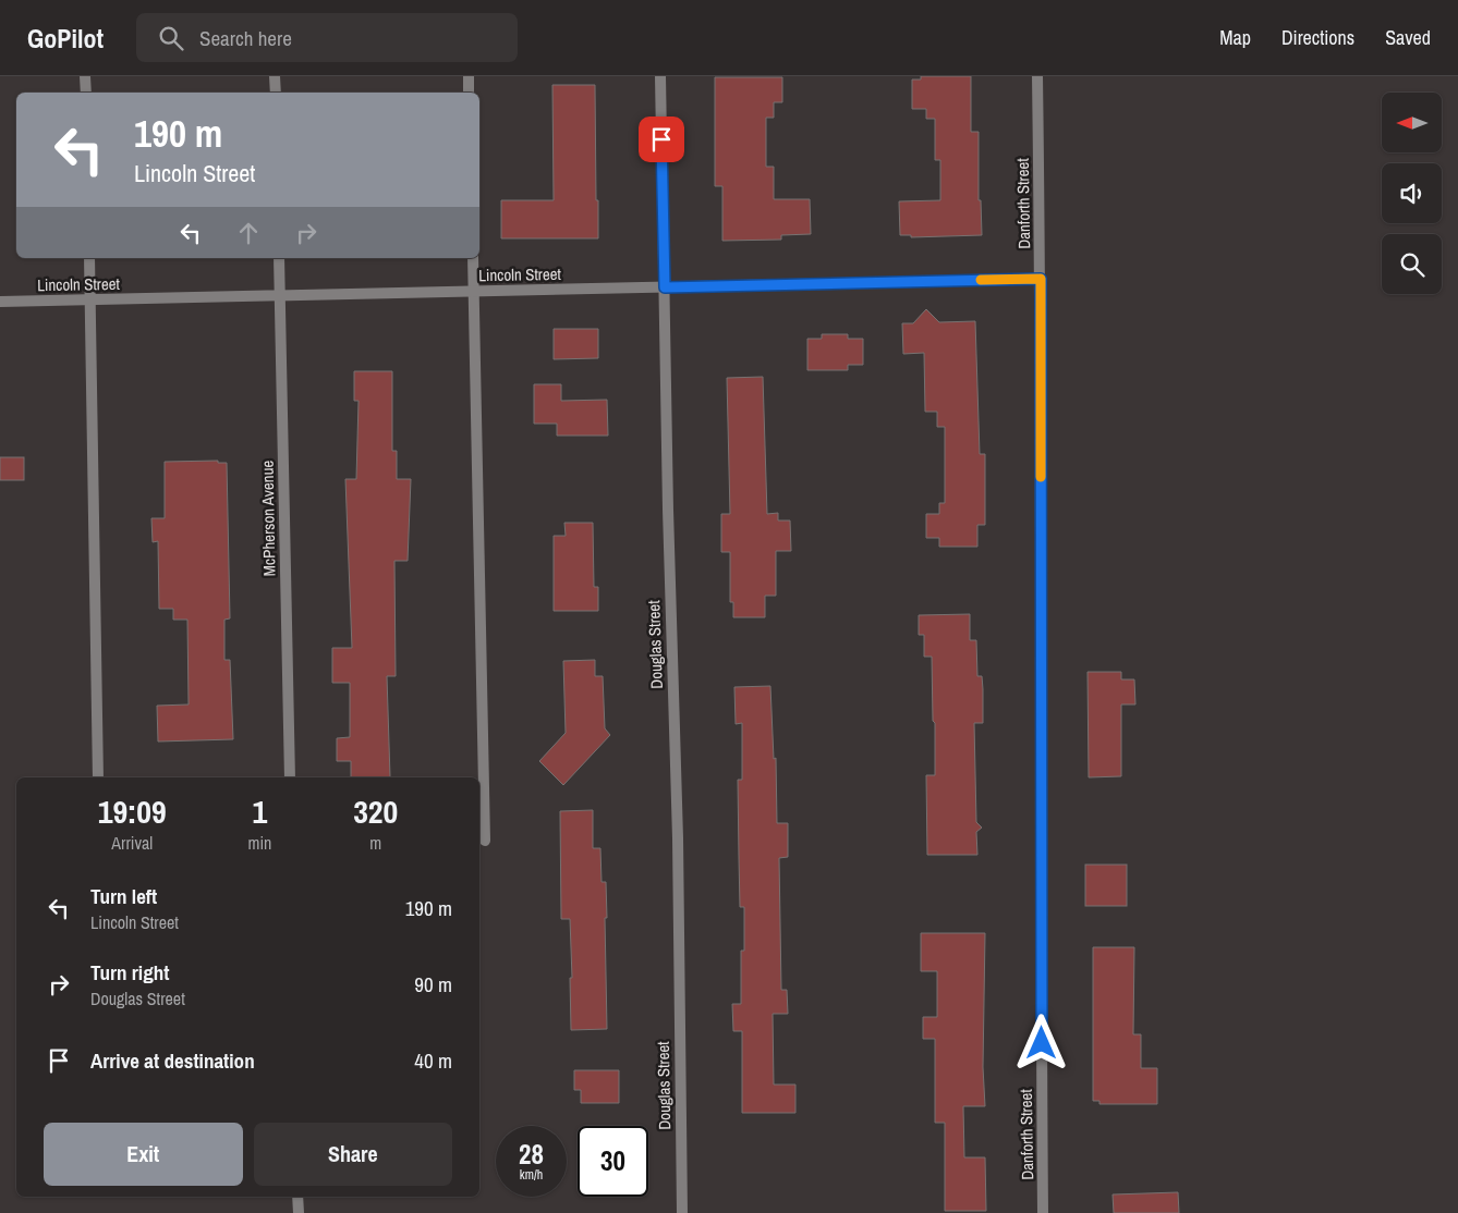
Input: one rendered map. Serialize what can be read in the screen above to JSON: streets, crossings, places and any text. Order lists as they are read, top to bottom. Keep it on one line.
{"streets":{"street":["Danforth Street","Lincoln Street","McPherson Avenue","Douglas Street"]},"crossings":[["Danforth Street","Lincoln Street"],["Lincoln Street","McPherson Avenue"],["Lincoln Street","Douglas Street"]],"north":"left","page":{"header":"GoPilot","search":"Search here","nav":["Map","Directions","Saved"],"turn":["190 m","Lincoln Street"],"eta":["19:09","Arrival","1","min","320","m"],"list":[{"name":"Turn left","note":"Lincoln Street","value":"190 m"},{"name":"Turn right","note":"Douglas Street","value":"90 m"},{"name":"Arrive at destination","value":"40 m"}],"buttons":["Exit","Share"],"speed":"28 km/h","limit":"30"}}
